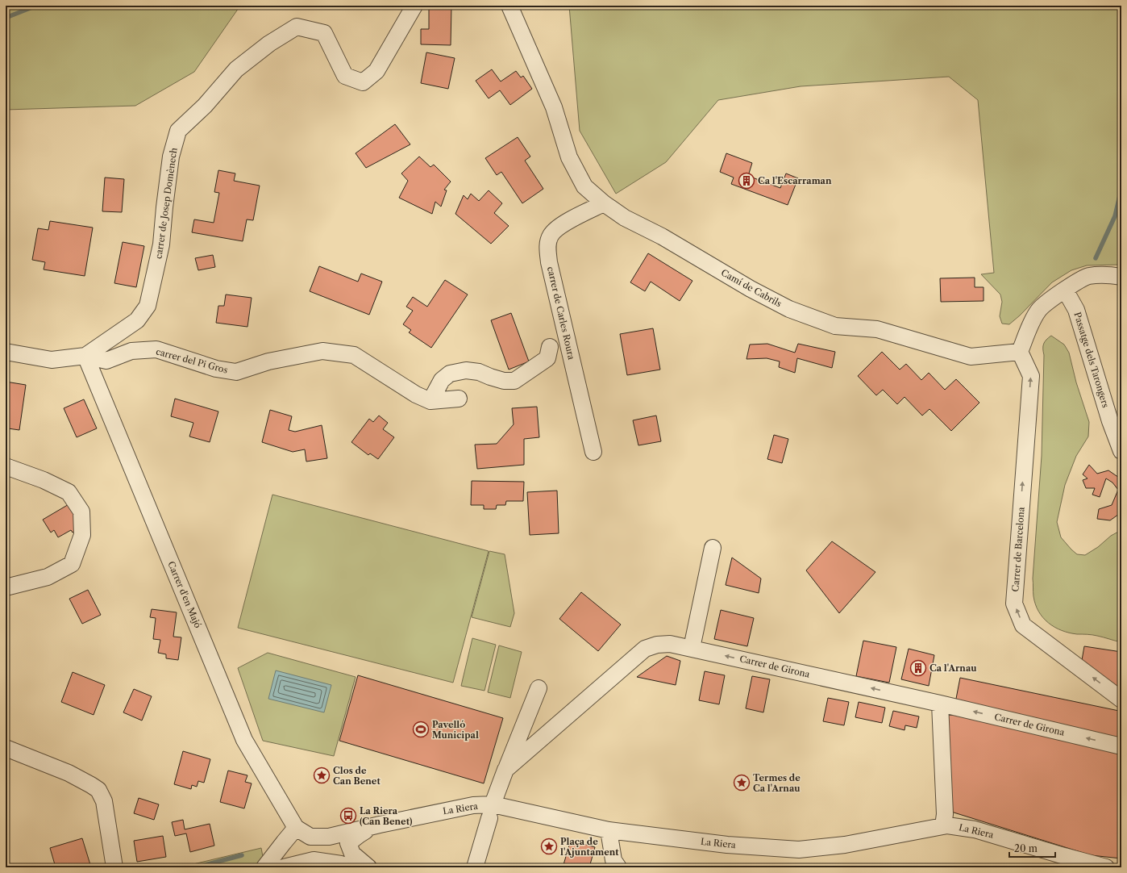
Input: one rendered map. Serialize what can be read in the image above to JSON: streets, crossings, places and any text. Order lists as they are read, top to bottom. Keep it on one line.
{"streets":{"street":["carrer de Josep Domènech","Camí de Cabrils","carrer de Carles Roura","Passatge dels Tarongers","carrer del Pi Gros","Carrer de Barcelona","Carrer d'en Majó","Carrer de Girona","La Riera"]},"crossings":[["carrer de Josep Domènech","carrer del Pi Gros"],["carrer de Josep Domènech","Carrer d'en Majó"],["Camí de Cabrils","carrer de Carles Roura"],["Camí de Cabrils","Carrer de Barcelona"],["carrer del Pi Gros","Carrer d'en Majó"],["Carrer d'en Majó","La Riera"],["Carrer de Girona","La Riera"]],"one_way":["Carrer de Barcelona","Carrer de Girona"],"places":{"building":["Ca l'Escarraman","Ca l'Arnau"],"sports":["Pavelló Municipal"],"place":["Clos de Can Benet","Termes de Ca l'Arnau","Plaça de l'Ajuntament"],"bus stop":["La Riera (Can Benet)"]},"scale_bar":"20 m"}
